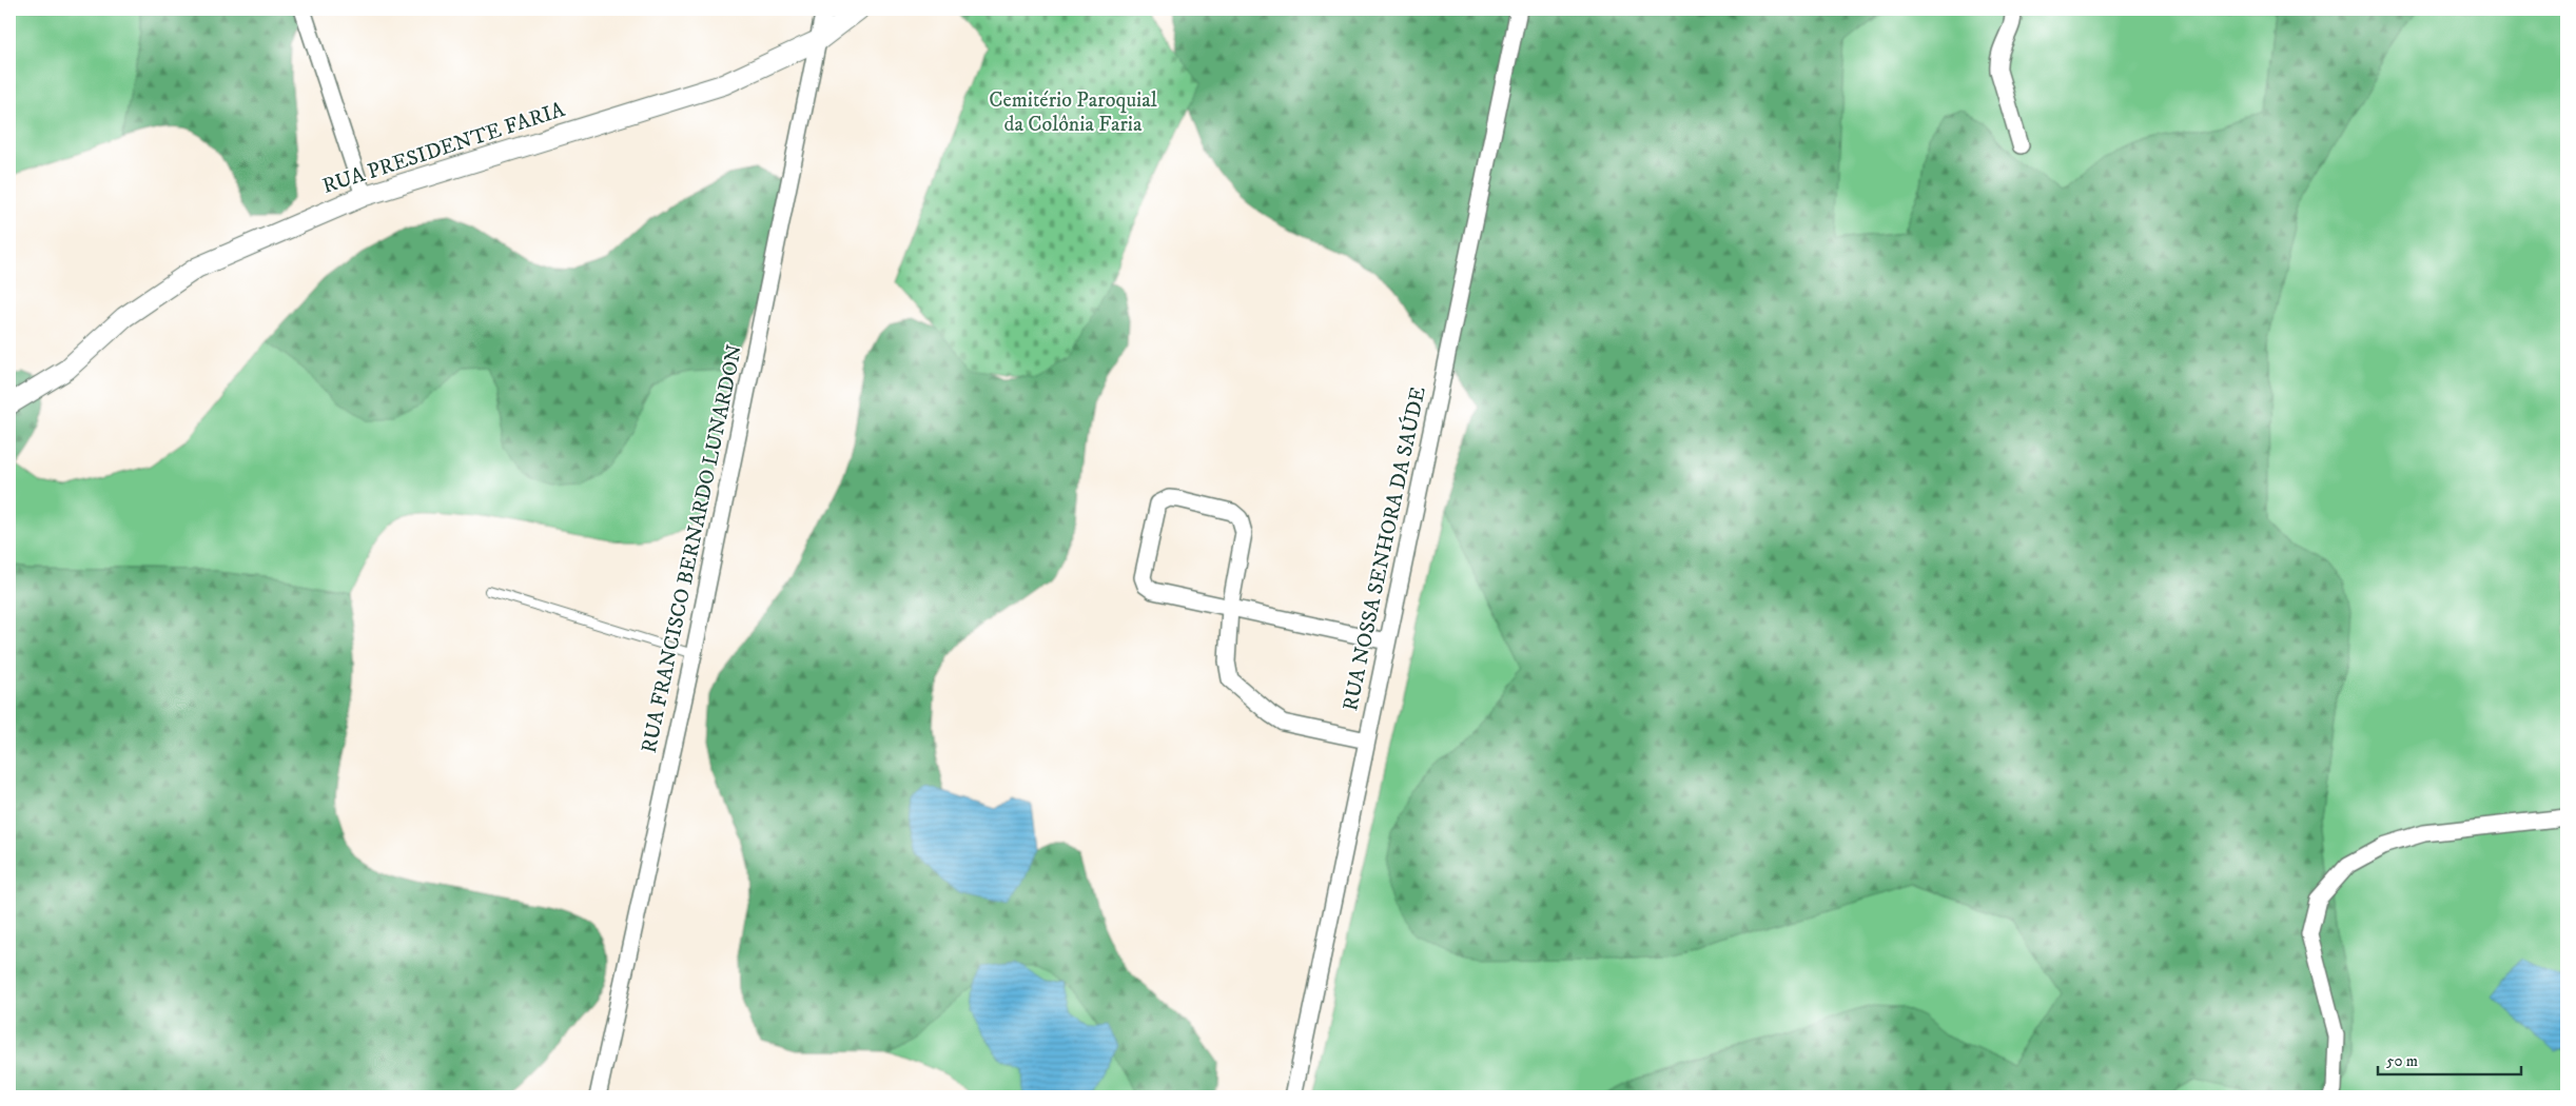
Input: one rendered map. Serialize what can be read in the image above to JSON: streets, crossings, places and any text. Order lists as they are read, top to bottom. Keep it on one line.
{"streets":{"street":["RUA PRESIDENTE FARIA","RUA FRANCISCO BERNARDO LUNARDON","RUA NOSSA SENHORA DA SAÚDE"]},"crossings":[["RUA PRESIDENTE FARIA","RUA FRANCISCO BERNARDO LUNARDON"]],"parks":["Cemitério Paroquial da Colônia Faria"],"scale_bar":"50 m"}
